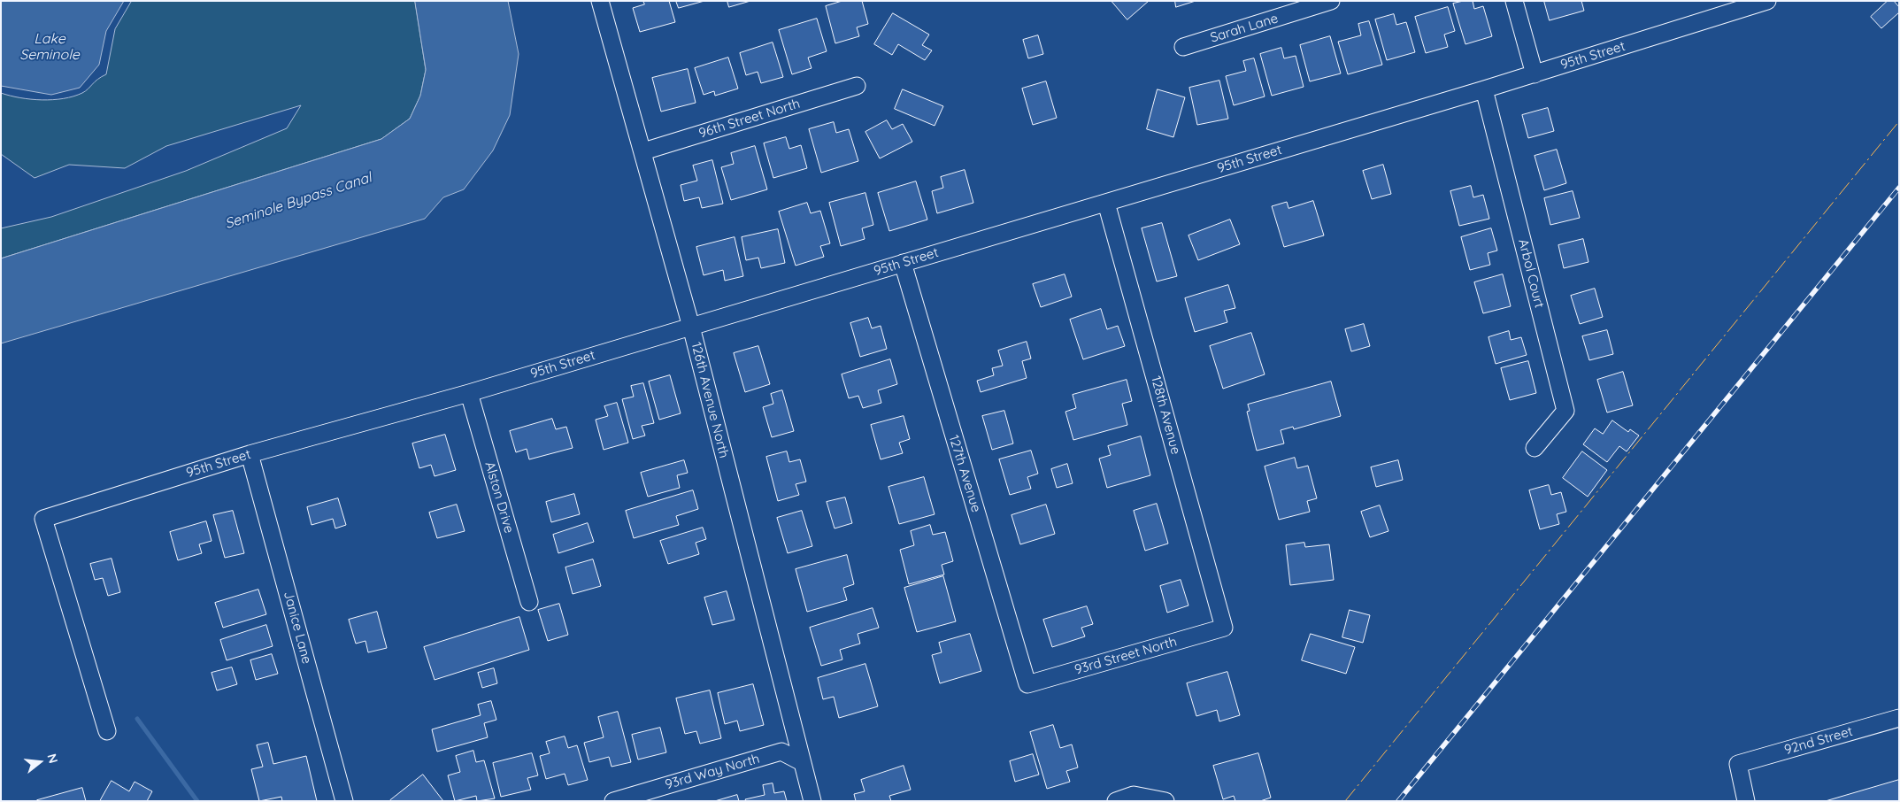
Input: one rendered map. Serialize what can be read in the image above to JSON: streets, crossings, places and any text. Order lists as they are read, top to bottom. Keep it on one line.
{"streets":{"street":["Sarah Lane","95th Street","96th Street North","Arbol Court","126th Avenue North","128th Avenue","127th Avenue","Alston Drive","Janice Lane","93rd Street North","92nd Street","93rd Way North"]},"crossings":[["95th Street","Arbol Court"],["95th Street","126th Avenue North"],["95th Street","128th Avenue"],["95th Street","127th Avenue"],["95th Street","Alston Drive"],["95th Street","Janice Lane"],["96th Street North","126th Avenue North"],["126th Avenue North","93rd Way North"],["128th Avenue","93rd Street North"],["127th Avenue","93rd Street North"]],"water":["Lake Seminole","Seminole Bypass Canal"],"north":"right"}
